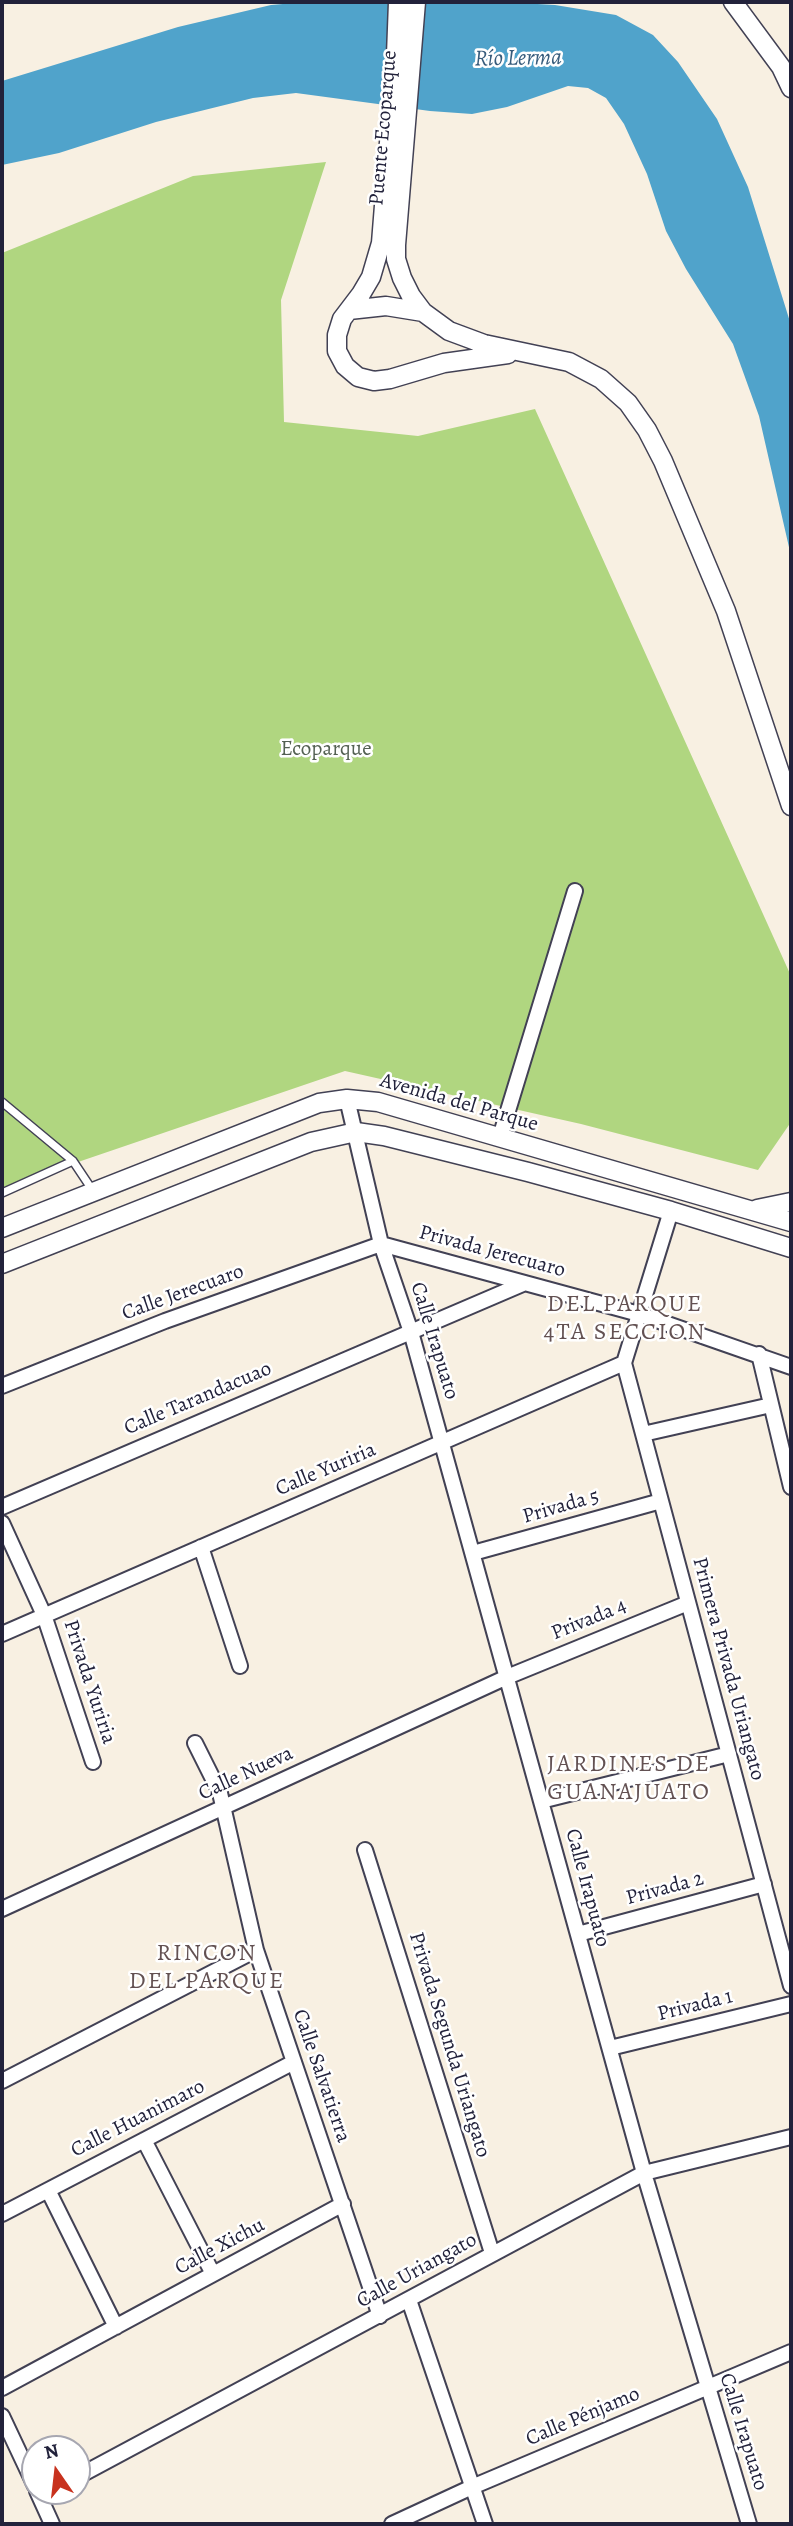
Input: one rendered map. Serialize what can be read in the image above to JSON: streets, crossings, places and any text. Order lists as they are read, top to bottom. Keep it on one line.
{"streets":{"street":["Puente Ecoparque","Avenida del Parque","Privada Jerecuaro","Calle Jerecuaro","Calle Irapuato","Calle Tarandacuao","Calle Yuriria","Privada 5","Privada 4","Primera Privada Uriangato","Privada Yuriria","Calle Nueva","Privada 2","Privada 1","Privada Segunda Uriangato","Calle Salvatierra","Calle Huanimaro","Calle Xichu","Calle Uriangato","Calle Pénjamo"]},"crossings":[["Avenida del Parque","Calle Irapuato"],["Privada Jerecuaro","Calle Jerecuaro"],["Privada Jerecuaro","Calle Irapuato"],["Privada Jerecuaro","Calle Tarandacuao"],["Calle Jerecuaro","Calle Irapuato"],["Calle Irapuato","Calle Tarandacuao"],["Calle Irapuato","Calle Yuriria"],["Calle Irapuato","Privada 5"],["Calle Irapuato","Privada 4"],["Calle Irapuato","Calle Nueva"],["Calle Irapuato","Privada 2"],["Calle Irapuato","Privada 1"],["Calle Irapuato","Calle Uriangato"],["Calle Irapuato","Calle Pénjamo"],["Calle Yuriria","Primera Privada Uriangato"],["Calle Yuriria","Privada Yuriria"],["Privada 5","Primera Privada Uriangato"],["Privada 4","Primera Privada Uriangato"],["Privada 4","Calle Nueva"],["Primera Privada Uriangato","Privada 2"],["Calle Nueva","Calle Salvatierra"],["Privada Segunda Uriangato","Calle Uriangato"],["Calle Salvatierra","Calle Huanimaro"],["Calle Salvatierra","Calle Xichu"],["Calle Salvatierra","Calle Uriangato"]],"districts":["DEL PARQUE 4TA SECCION","JARDINES DE GUANAJUATO","RINCON DEL PARQUE"],"water":["Río Lerma"],"parks":["Ecoparque"],"north":"top"}
